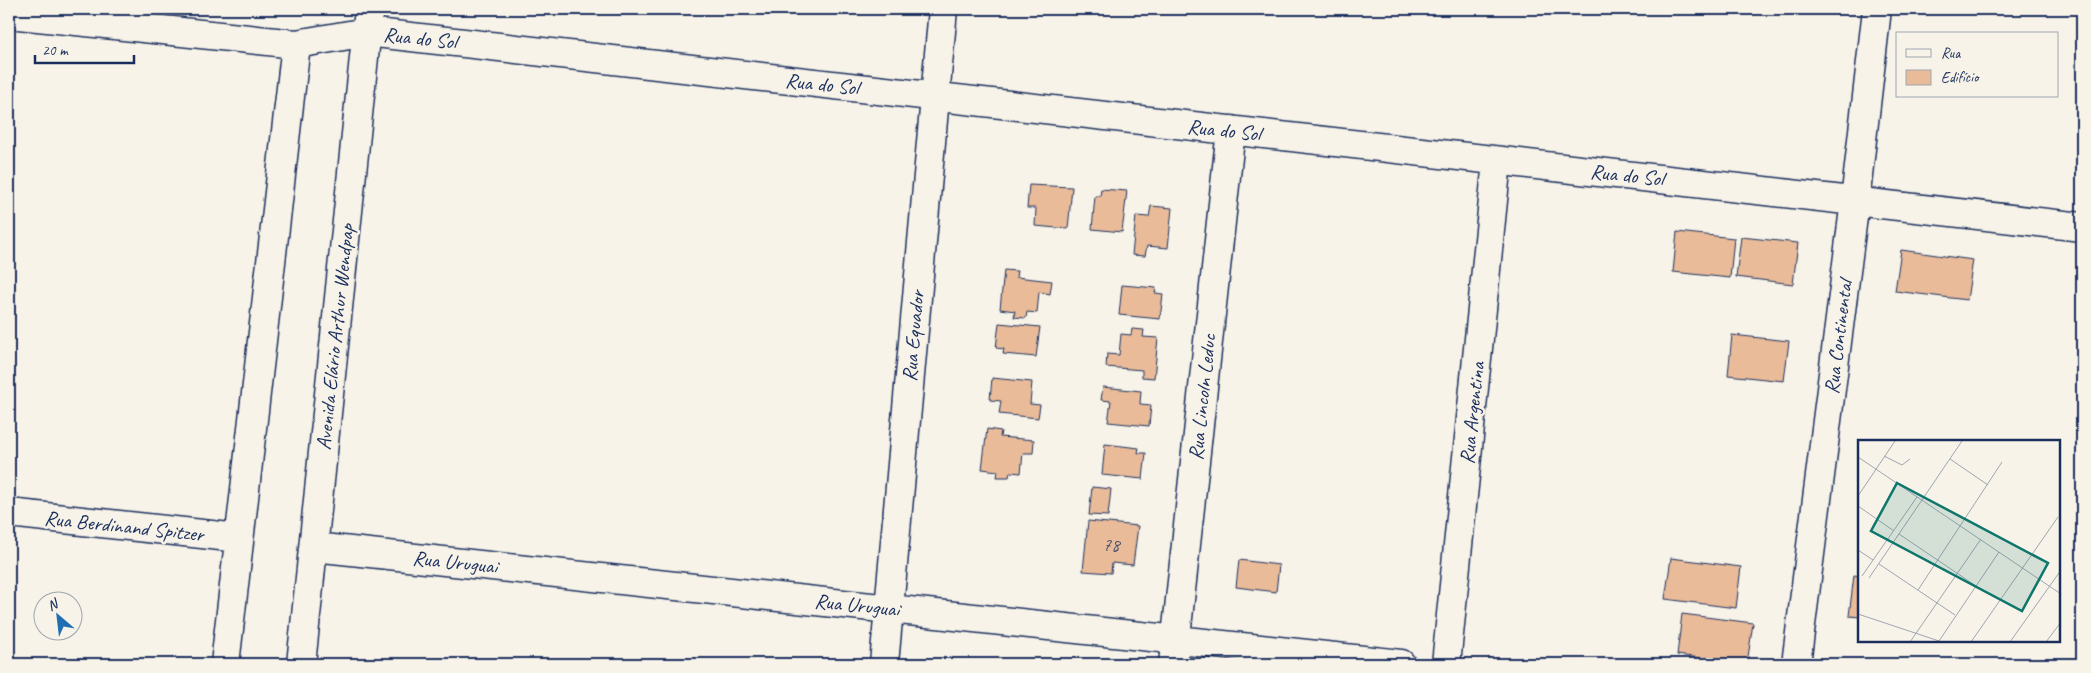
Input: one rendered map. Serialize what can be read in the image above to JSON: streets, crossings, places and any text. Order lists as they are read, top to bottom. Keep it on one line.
{"streets":{"street":["Rua do Sol","Rua Equador","Avenida Elário Arthur Wendpap","Rua Continental","Rua Lincoln Leduc","Rua Argentina","Rua Berdinand Spitzer","Rua Uruguai"]},"crossings":[["Rua do Sol","Rua Equador"],["Rua do Sol","Avenida Elário Arthur Wendpap"],["Rua do Sol","Rua Continental"],["Rua do Sol","Rua Lincoln Leduc"],["Rua do Sol","Rua Argentina"],["Rua Equador","Rua Uruguai"],["Avenida Elário Arthur Wendpap","Rua Uruguai"],["Rua Lincoln Leduc","Rua Uruguai"]],"house_numbers":["78"],"legend":["Rua","Edifício"],"scale_bar":"20 m","north":"top left"}
